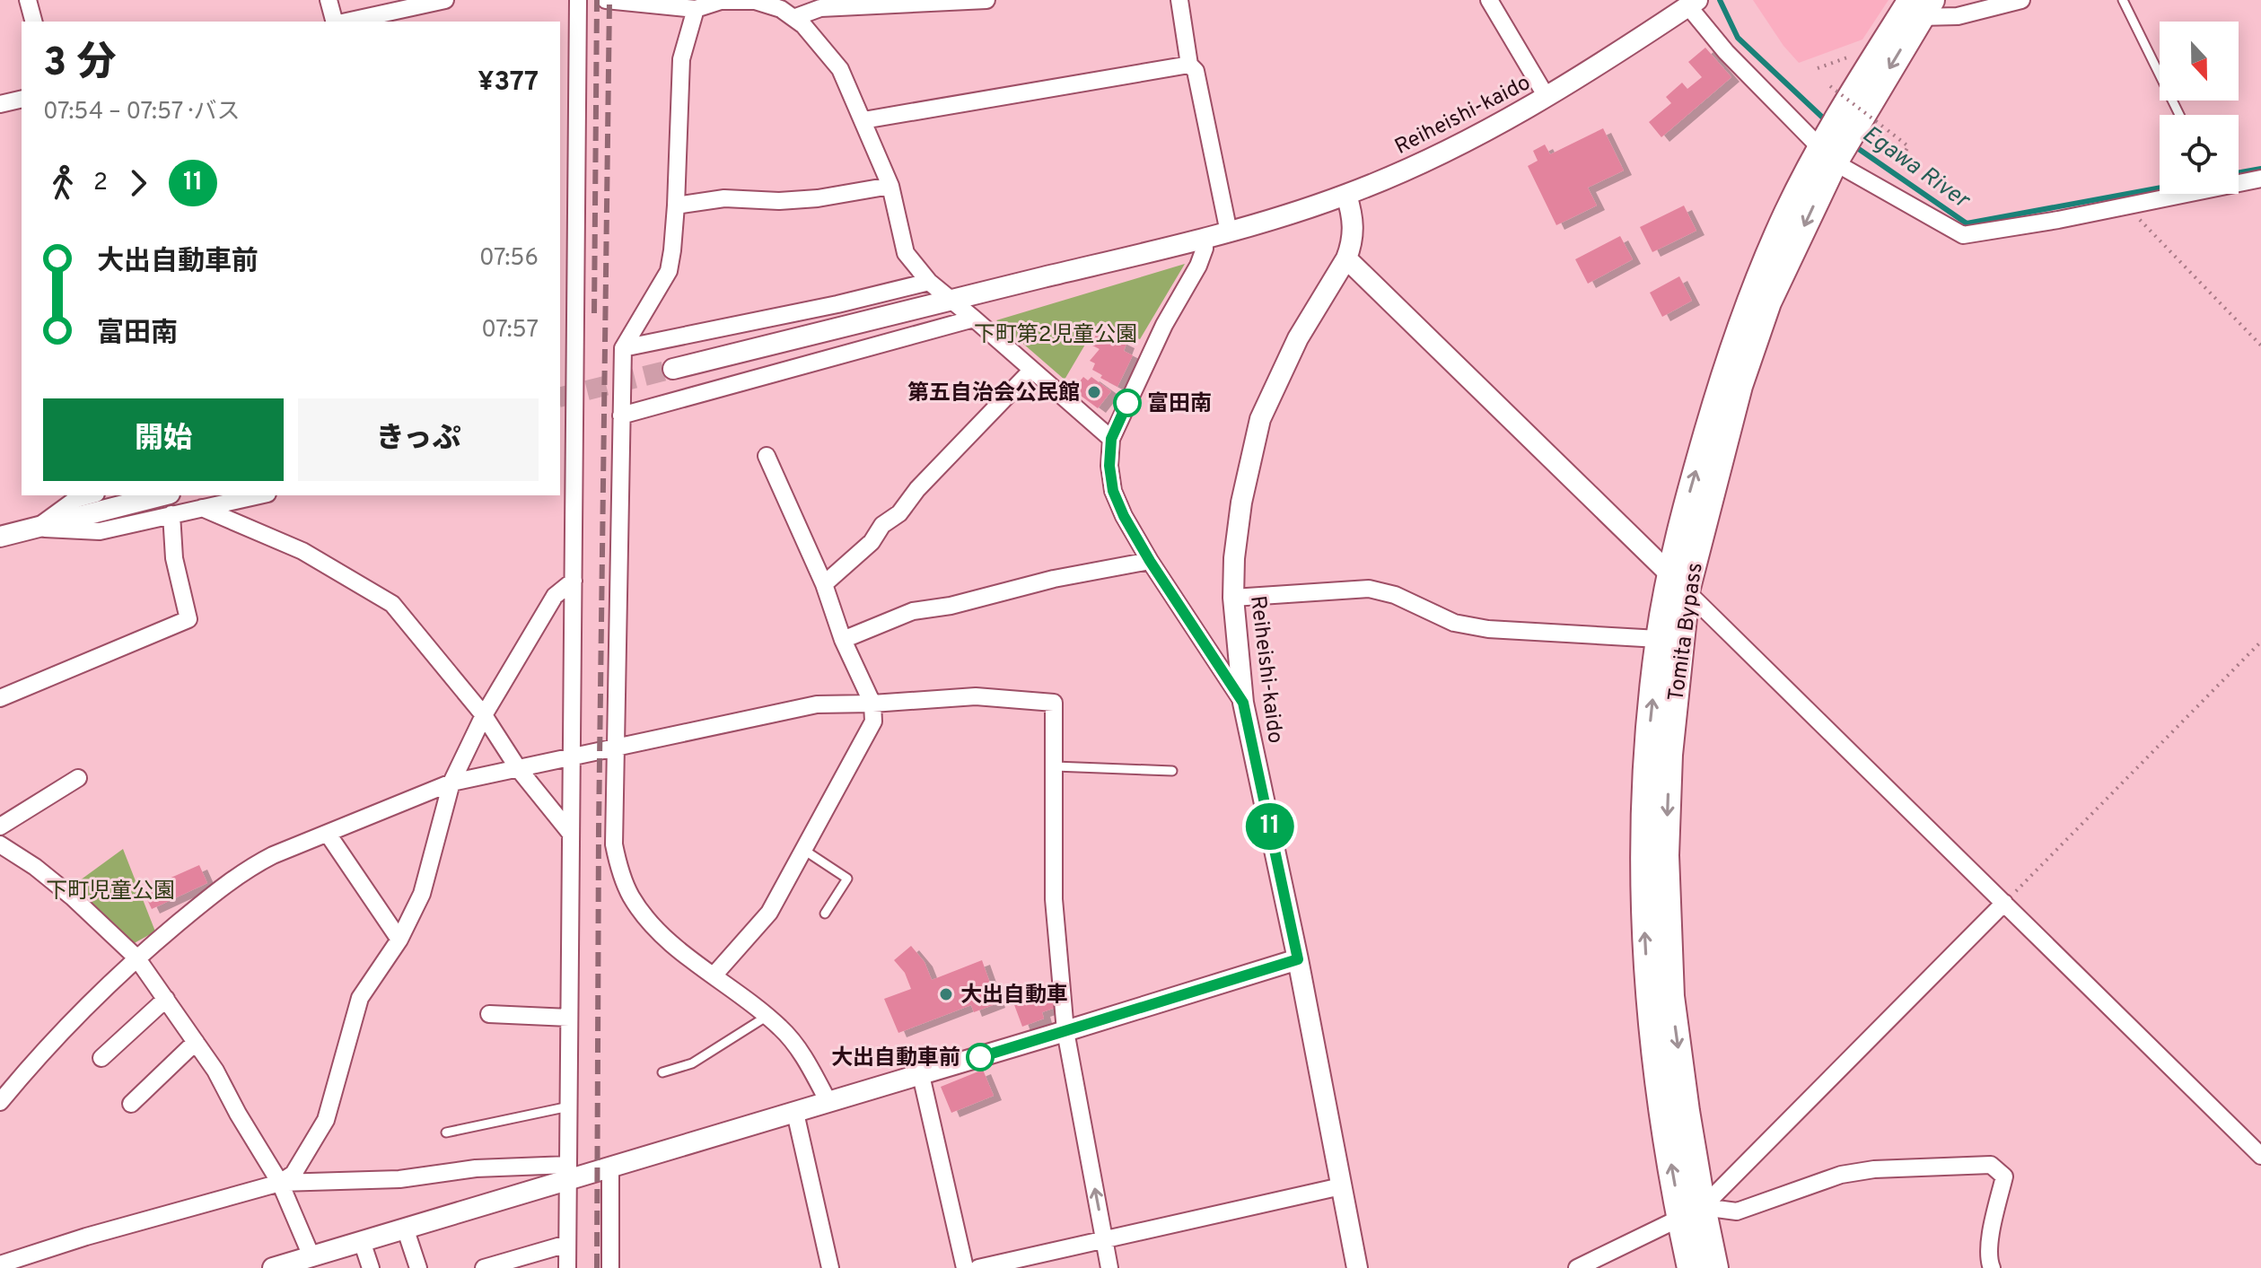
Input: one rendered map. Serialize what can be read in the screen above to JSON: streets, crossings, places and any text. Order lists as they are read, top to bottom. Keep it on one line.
{"streets":{"main road":["Tomita Bypass"],"street":["Reiheishi-kaido"]},"water":["Egawa River"],"parks":["下町第2児童公園","下町児童公園"],"places":["第五自治会公民館","富田南","大出自動車","大出自動車前"],"lines":["bus line 11"],"north":"bottom","page":{"on_map":"11","heading":["3 分","07:54 – 07:57 · バス","¥377"],"legs":["2","11"],"list":[{"name":"大出自動車前","value":"07:56"},{"name":"富田南","value":"07:57"}],"buttons":["開始","きっぷ"]}}
